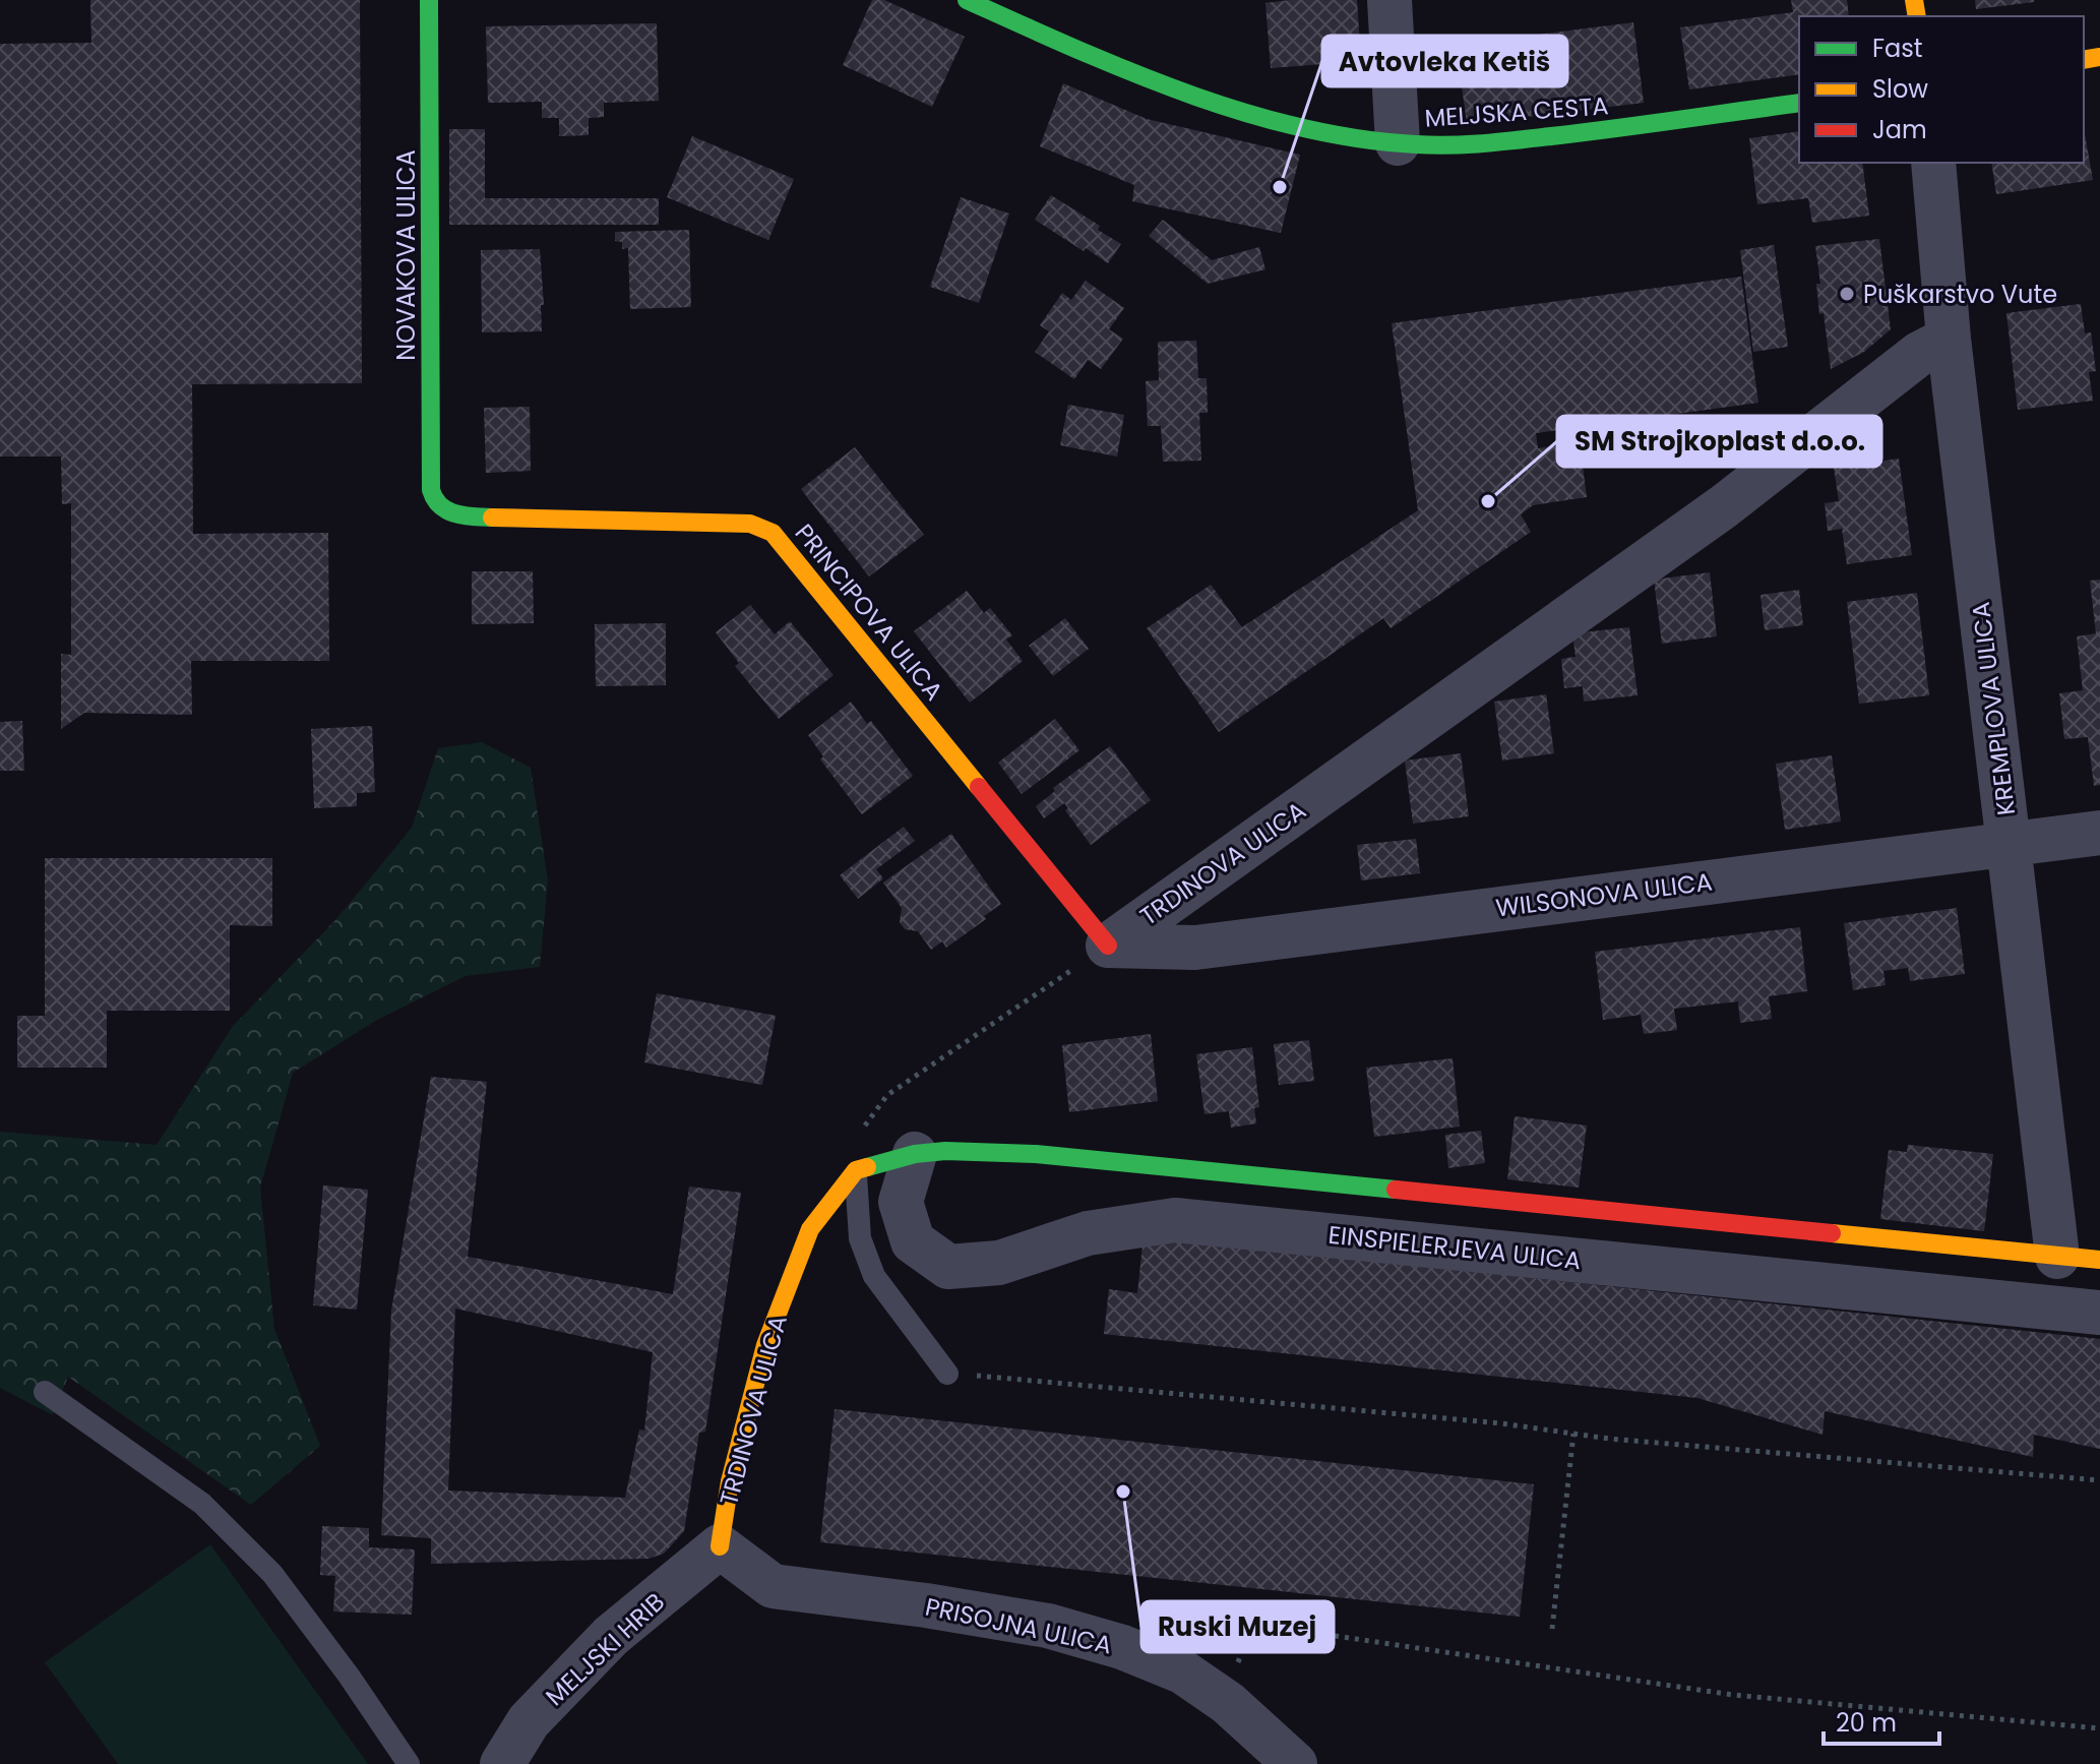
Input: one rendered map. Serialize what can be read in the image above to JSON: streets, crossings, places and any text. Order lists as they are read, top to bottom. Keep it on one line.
{"streets":{"street":["MELJSKA CESTA","NOVAKOVA ULICA","PRINCIPOVA ULICA","KREMPLOVA ULICA","TRDINOVA ULICA","WILSONOVA ULICA","EINSPIELERJEVA ULICA","PRISOJNA ULICA","MELJSKI HRIB"]},"crossings":[["NOVAKOVA ULICA","PRINCIPOVA ULICA"],["PRINCIPOVA ULICA","TRDINOVA ULICA"],["PRINCIPOVA ULICA","WILSONOVA ULICA"],["KREMPLOVA ULICA","TRDINOVA ULICA"],["KREMPLOVA ULICA","WILSONOVA ULICA"],["KREMPLOVA ULICA","EINSPIELERJEVA ULICA"],["TRDINOVA ULICA","WILSONOVA ULICA"],["TRDINOVA ULICA","EINSPIELERJEVA ULICA"],["TRDINOVA ULICA","PRISOJNA ULICA"],["TRDINOVA ULICA","MELJSKI HRIB"],["PRISOJNA ULICA","MELJSKI HRIB"]],"places":["Avtovleka Ketiš","Puškarstvo Vute","SM Strojkoplast d.o.o.","Ruski Muzej"],"legend":["Fast","Slow","Jam"],"scale_bar":"20 m"}
